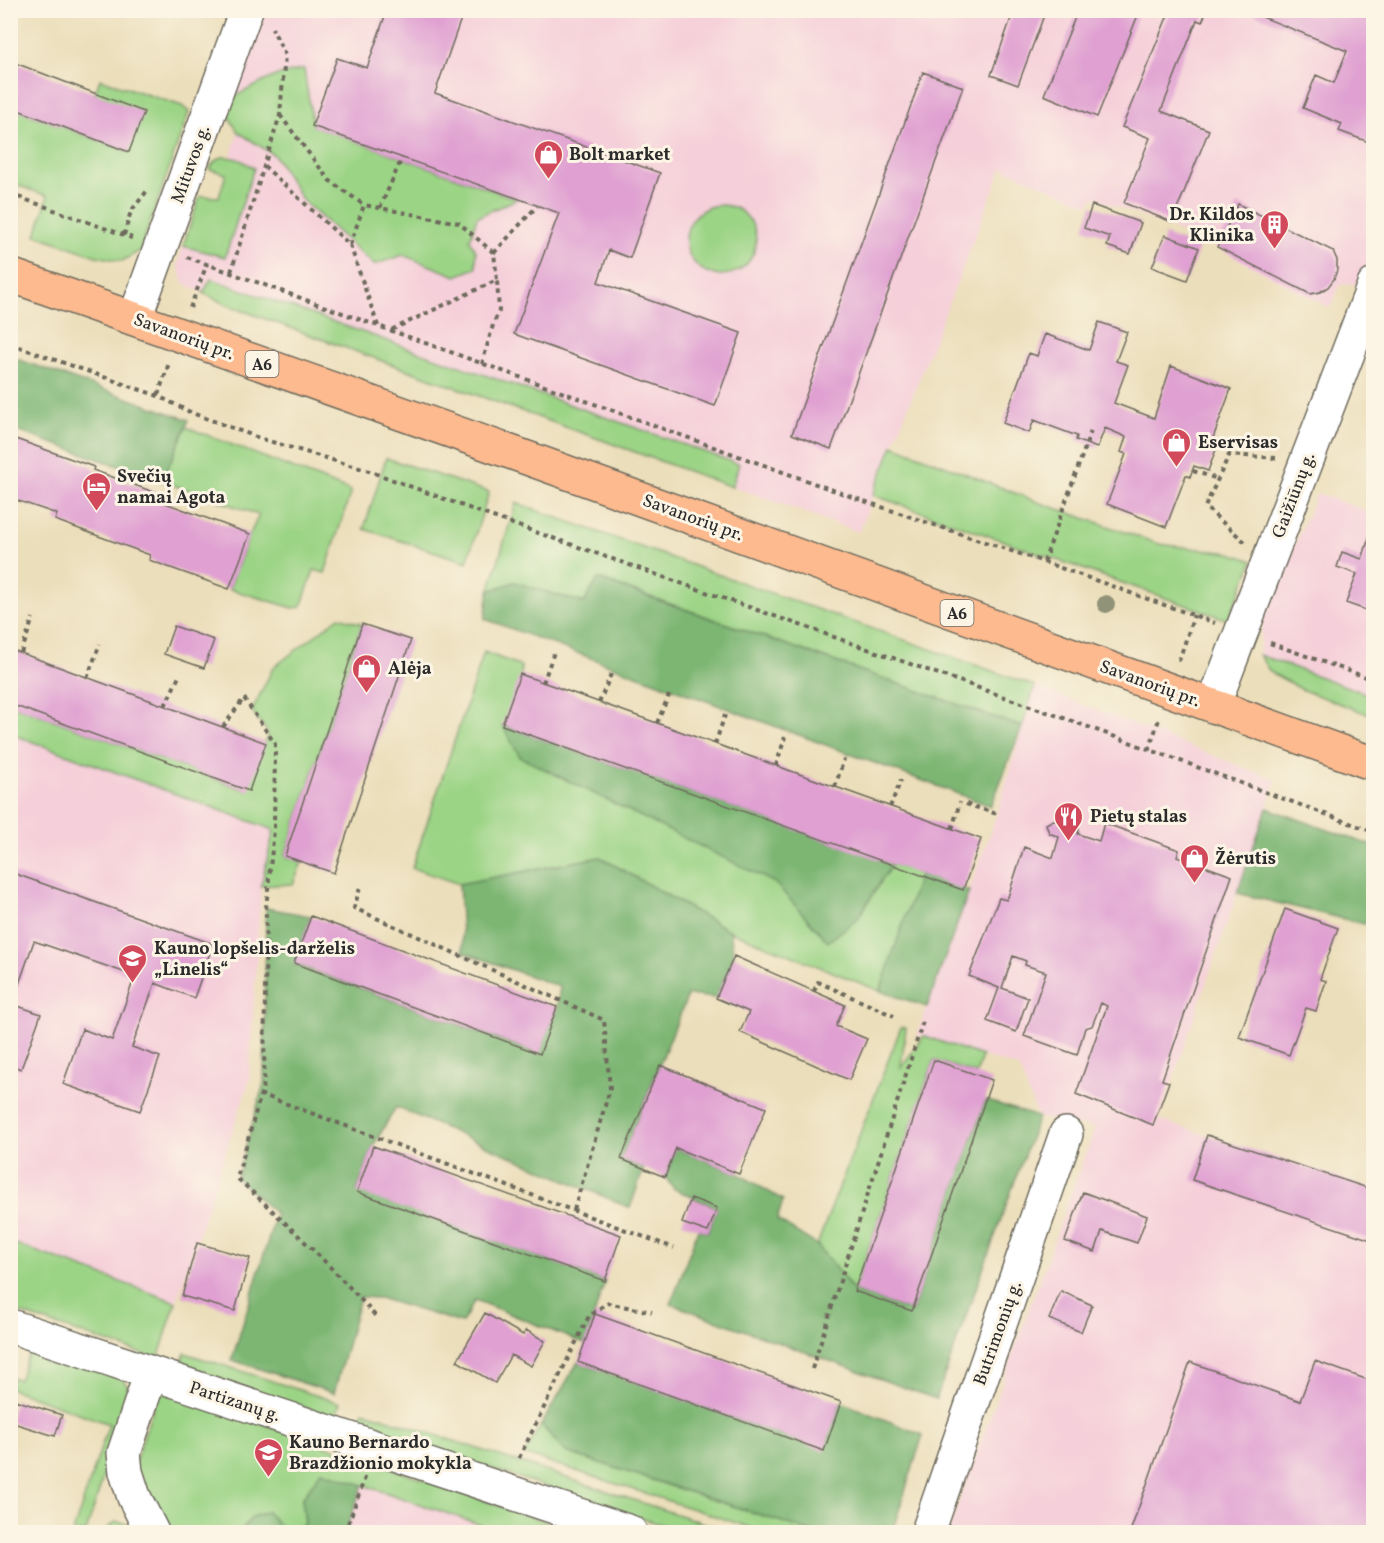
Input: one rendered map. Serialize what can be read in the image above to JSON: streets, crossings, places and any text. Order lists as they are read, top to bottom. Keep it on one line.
{"streets":{"main road":["Savanorių pr.","A6"],"street":["Mituvos g.","Gaižiūnų g.","Butrimonių g.","Partizanų g."]},"crossings":[["Mituvos g.","Savanorių pr."],["Savanorių pr.","Gaižiūnų g."]],"places":{"shop":["Bolt market","Eservisas","Alėja","Žėrutis"],"building":["Dr. Kildos Klinika"],"hotel":["Svečių namai Agota"],"restaurant":["Pietų stalas"],"school or university":["Kauno lopšelis-darželis „Linelis“","Kauno Bernardo Brazdžionio mokykla"]}}
